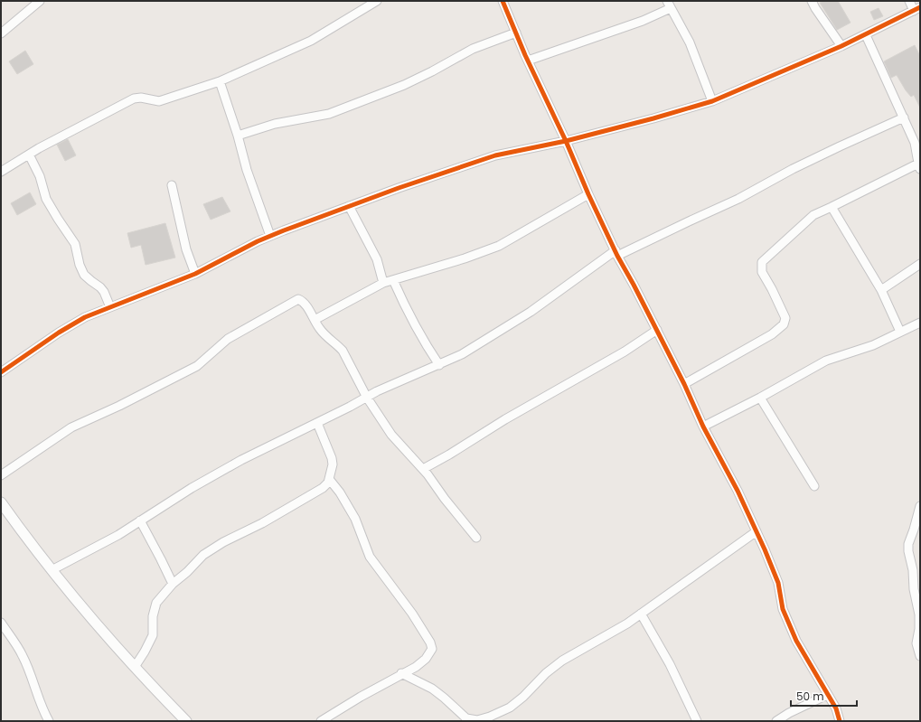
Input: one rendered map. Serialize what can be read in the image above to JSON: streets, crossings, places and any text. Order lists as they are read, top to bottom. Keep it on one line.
{"scale_bar":"50 m"}
